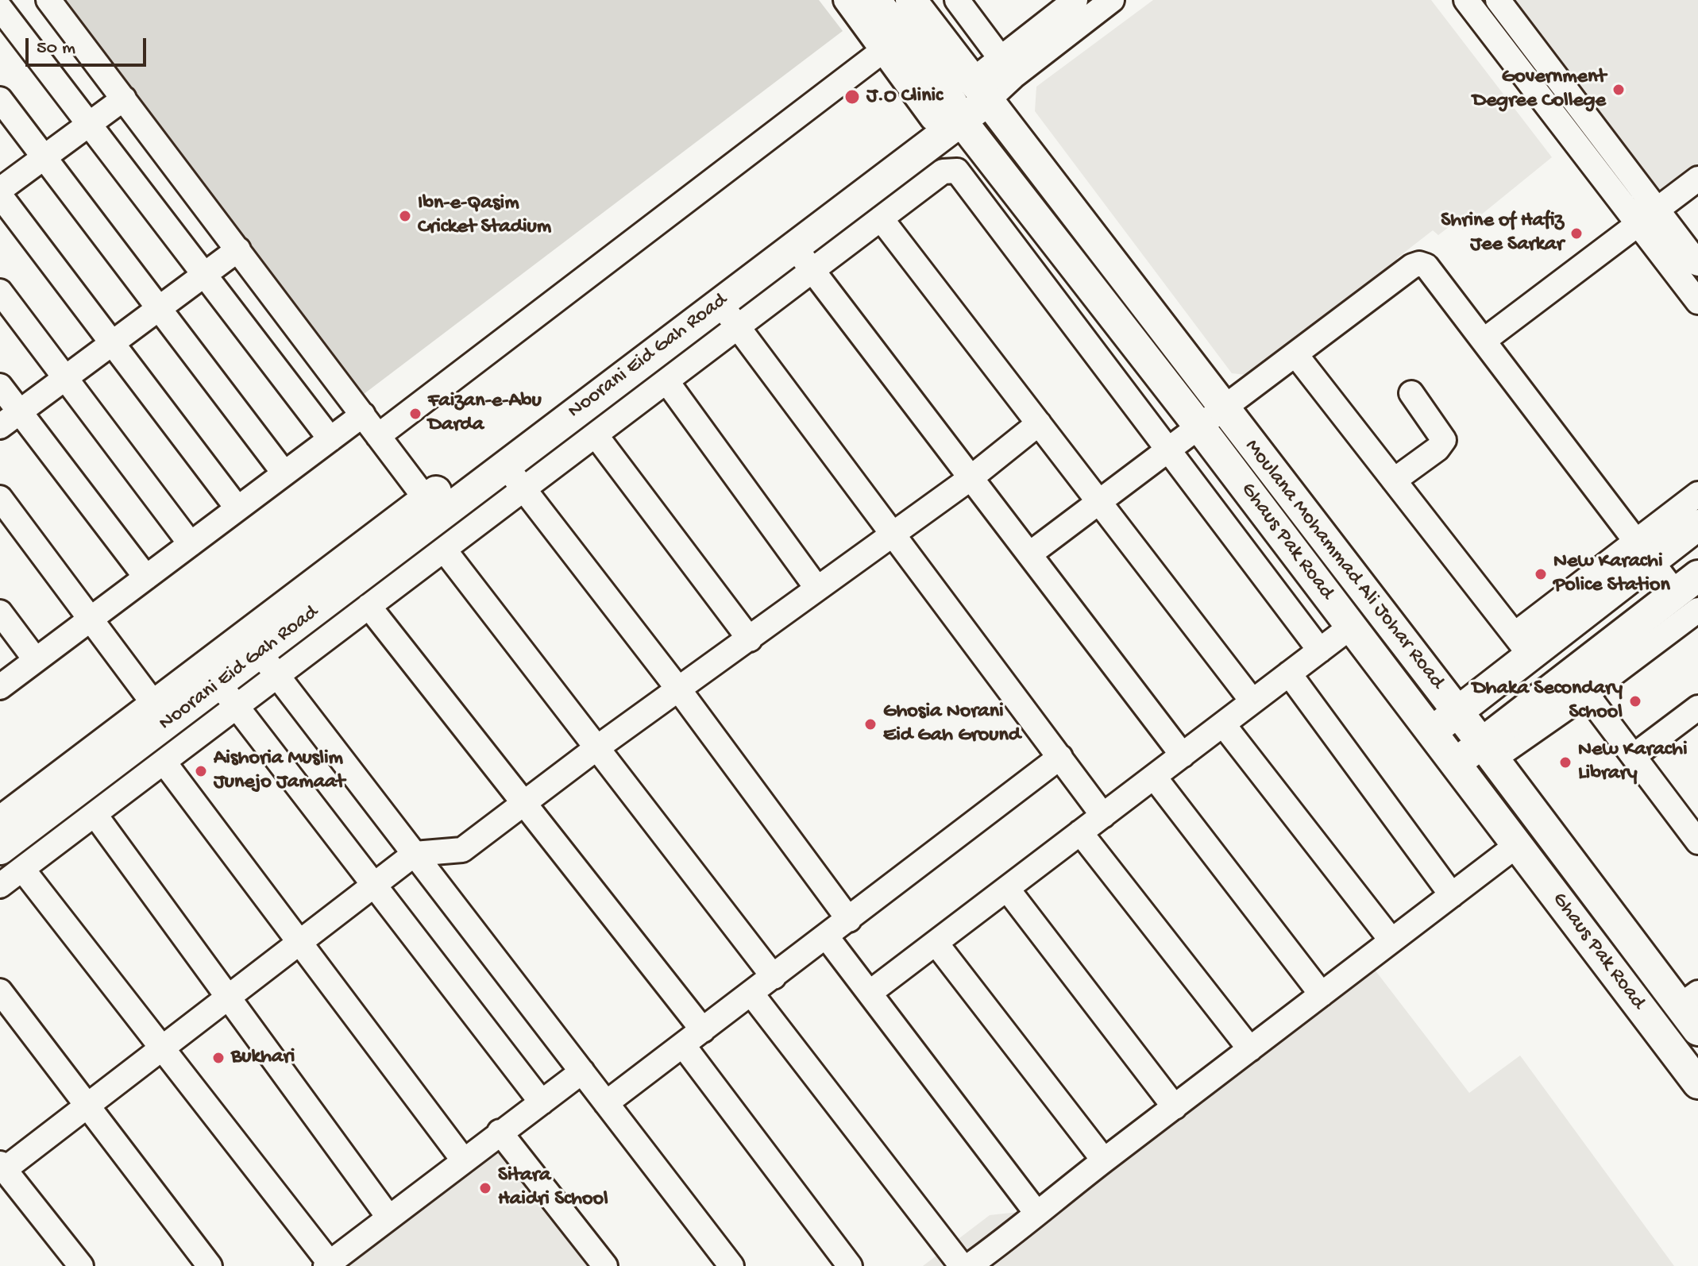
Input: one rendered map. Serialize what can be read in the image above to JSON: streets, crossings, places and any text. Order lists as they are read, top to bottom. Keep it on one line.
{"streets":{"main road":["Noorani Eid Gah Road","Ghaus Pak Road","Moulana Mohammad Ali Johar Road"]},"crossings":[["Noorani Eid Gah Road","Ghaus Pak Road"],["Noorani Eid Gah Road","Moulana Mohammad Ali Johar Road"]],"places":["Government Degree College","J.O Clinic","Ibn-e-Qasim Cricket Stadium","Shrine of Hafiz Jee Sarkar","Faizan-e-Abu Darda","New Karachi Police Station","Dhaka Secondary School","Ghosia Norani Eid Gah Ground","New Karachi Library","Aishoria Muslim Junejo Jamaat","Bukhari","Sitara Haidri School"],"scale_bar":"50 m"}
